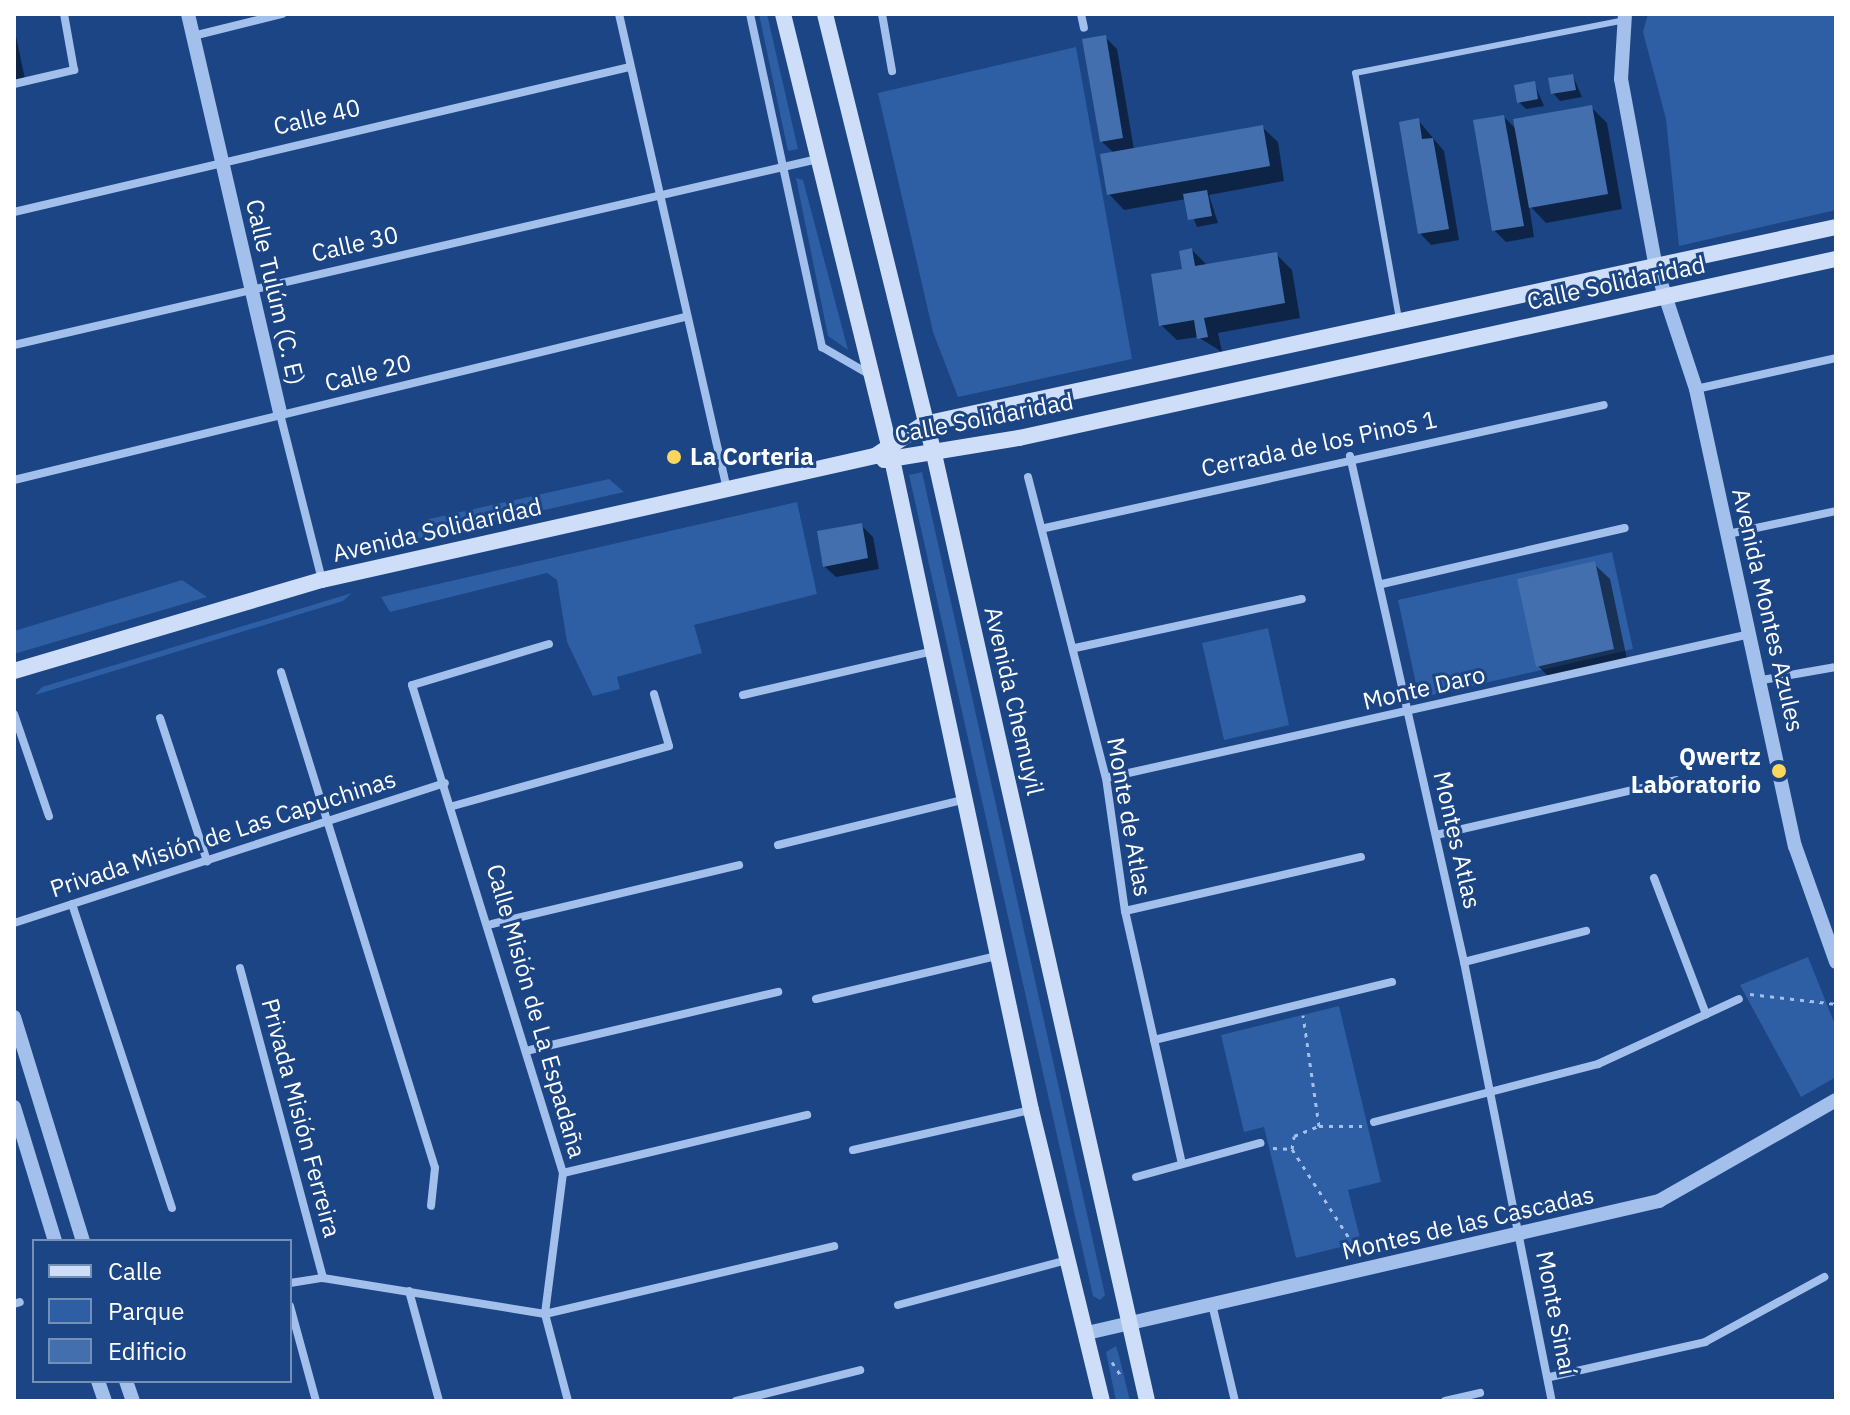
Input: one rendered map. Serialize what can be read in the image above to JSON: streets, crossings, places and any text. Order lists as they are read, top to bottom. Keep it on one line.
{"streets":{"main road":["Calle Solidaridad","Avenida Solidaridad","Avenida Chemuyil"],"street":["Calle 40","Calle 30","Calle Tulúm (C. E)","Calle 20","Cerrada de los Pinos 1","Avenida Montes Azules","Monte Daro","Monte de Atlas","Privada Misión de Las Capuchinas","Montes Atlas","Calle Misión de La Espadaña","Privada Misión Ferreira","Montes de las Cascadas","Monte Sinaí"]},"crossings":[["Calle 40","Calle Tulúm (C. E)"],["Calle 30","Calle Tulúm (C. E)"],["Calle Solidaridad","Avenida Solidaridad"],["Calle Solidaridad","Avenida Montes Azules"],["Calle Solidaridad","Avenida Chemuyil"],["Calle Tulúm (C. E)","Calle 20"],["Calle Tulúm (C. E)","Avenida Solidaridad"],["Cerrada de los Pinos 1","Monte de Atlas"],["Cerrada de los Pinos 1","Montes Atlas"],["Avenida Montes Azules","Monte Daro"],["Monte Daro","Monte de Atlas"],["Monte Daro","Montes Atlas"],["Avenida Chemuyil","Montes de las Cascadas"],["Privada Misión de Las Capuchinas","Calle Misión de La Espadaña"],["Montes Atlas","Montes de las Cascadas"],["Montes Atlas","Monte Sinaí"],["Montes de las Cascadas","Monte Sinaí"]],"places":["La Corteria","Qwertz Laboratorio"],"legend":["Calle","Parque","Edificio"]}
